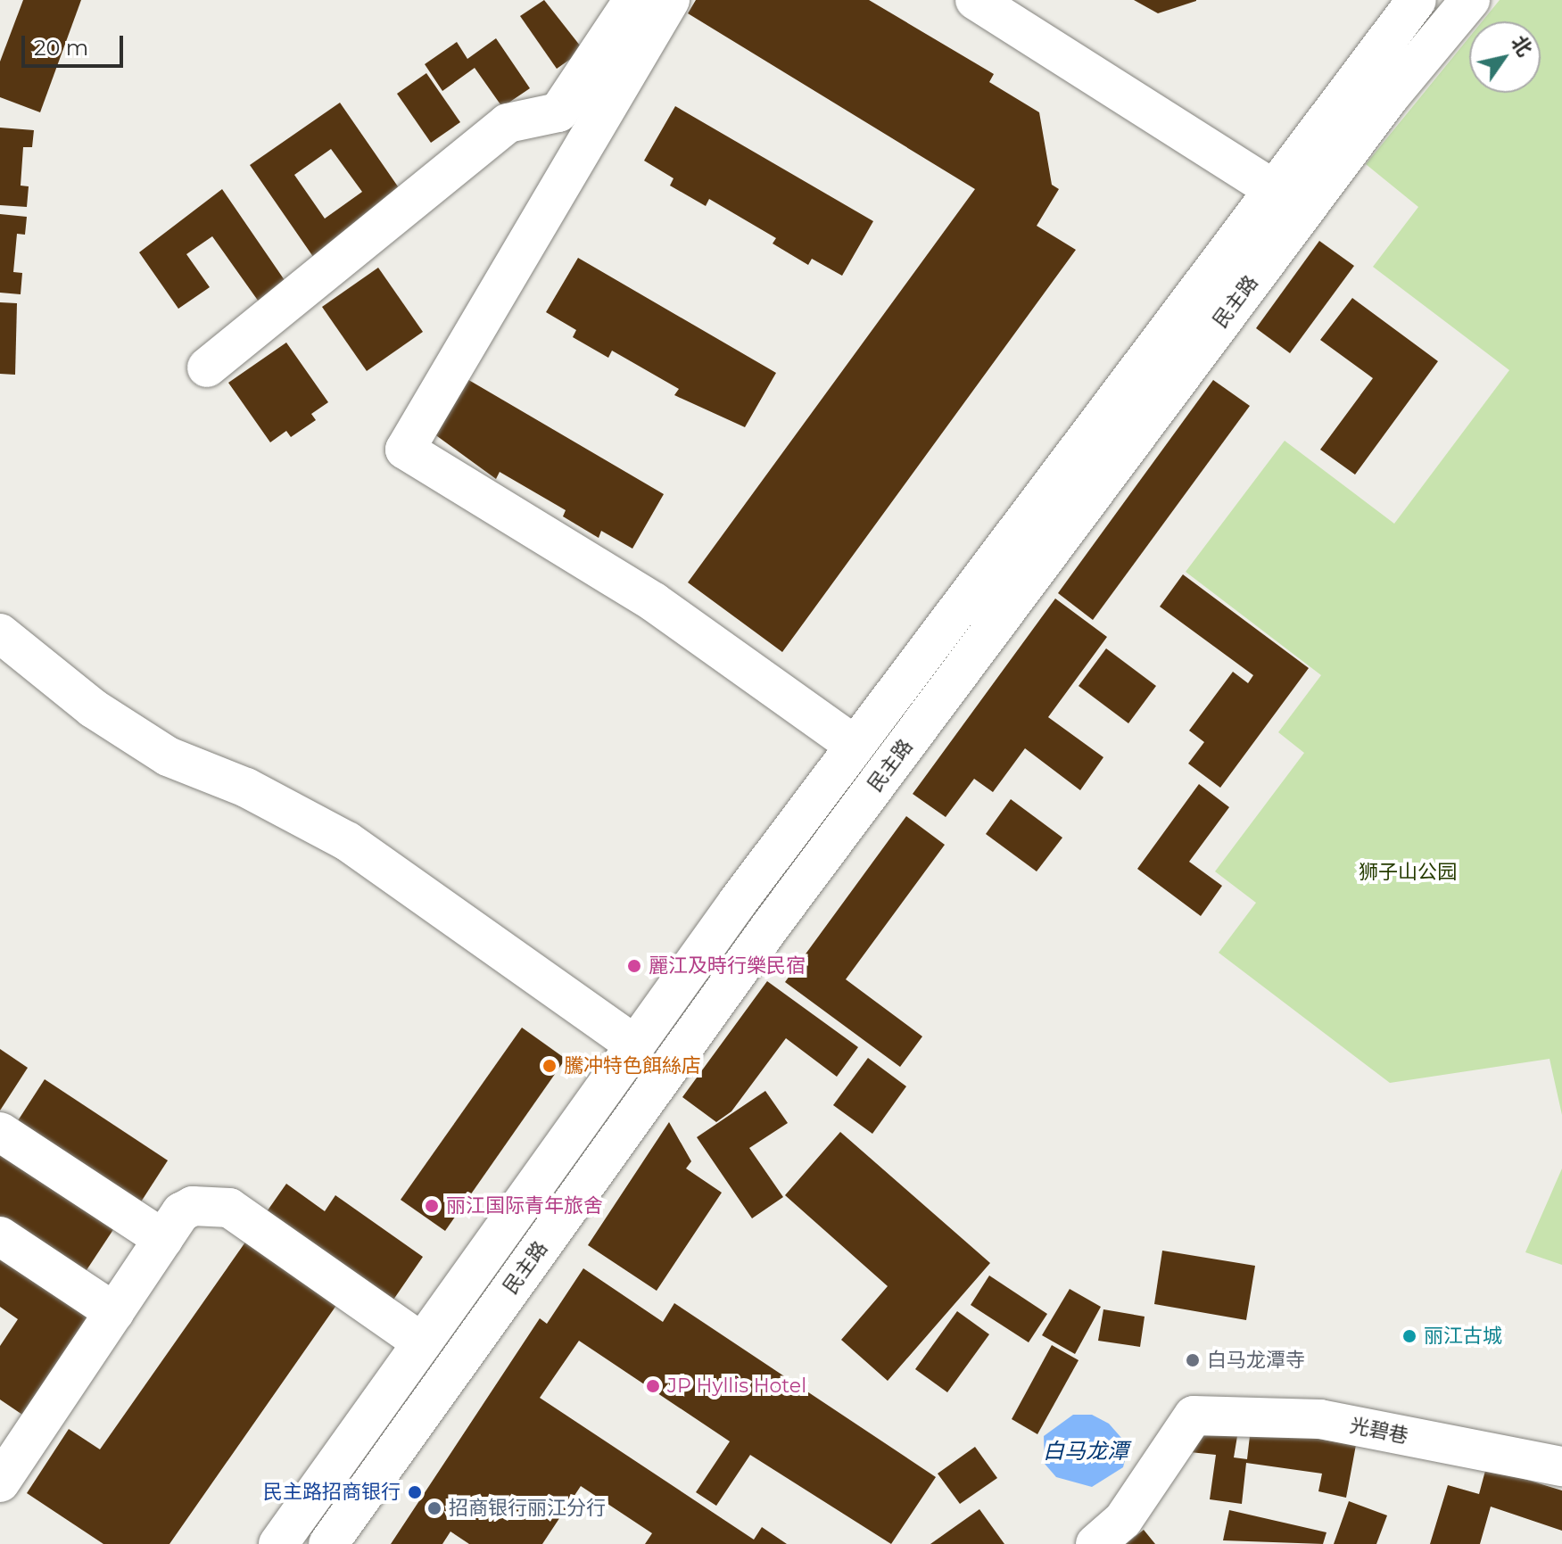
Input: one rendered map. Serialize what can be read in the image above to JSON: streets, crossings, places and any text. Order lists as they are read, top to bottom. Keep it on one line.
{"streets":{"main road":["民主路","光碧巷"]},"water":["白马龙潭"],"parks":["狮子山公园"],"places":["麗江及時行樂民宿","騰冲特色餌絲店","丽江国际青年旅舍","丽江古城","白马龙潭寺","JP Hyllis Hotel","民主路招商银行","招商银行丽江分行"],"scale_bar":"20 m","north":"top right"}
